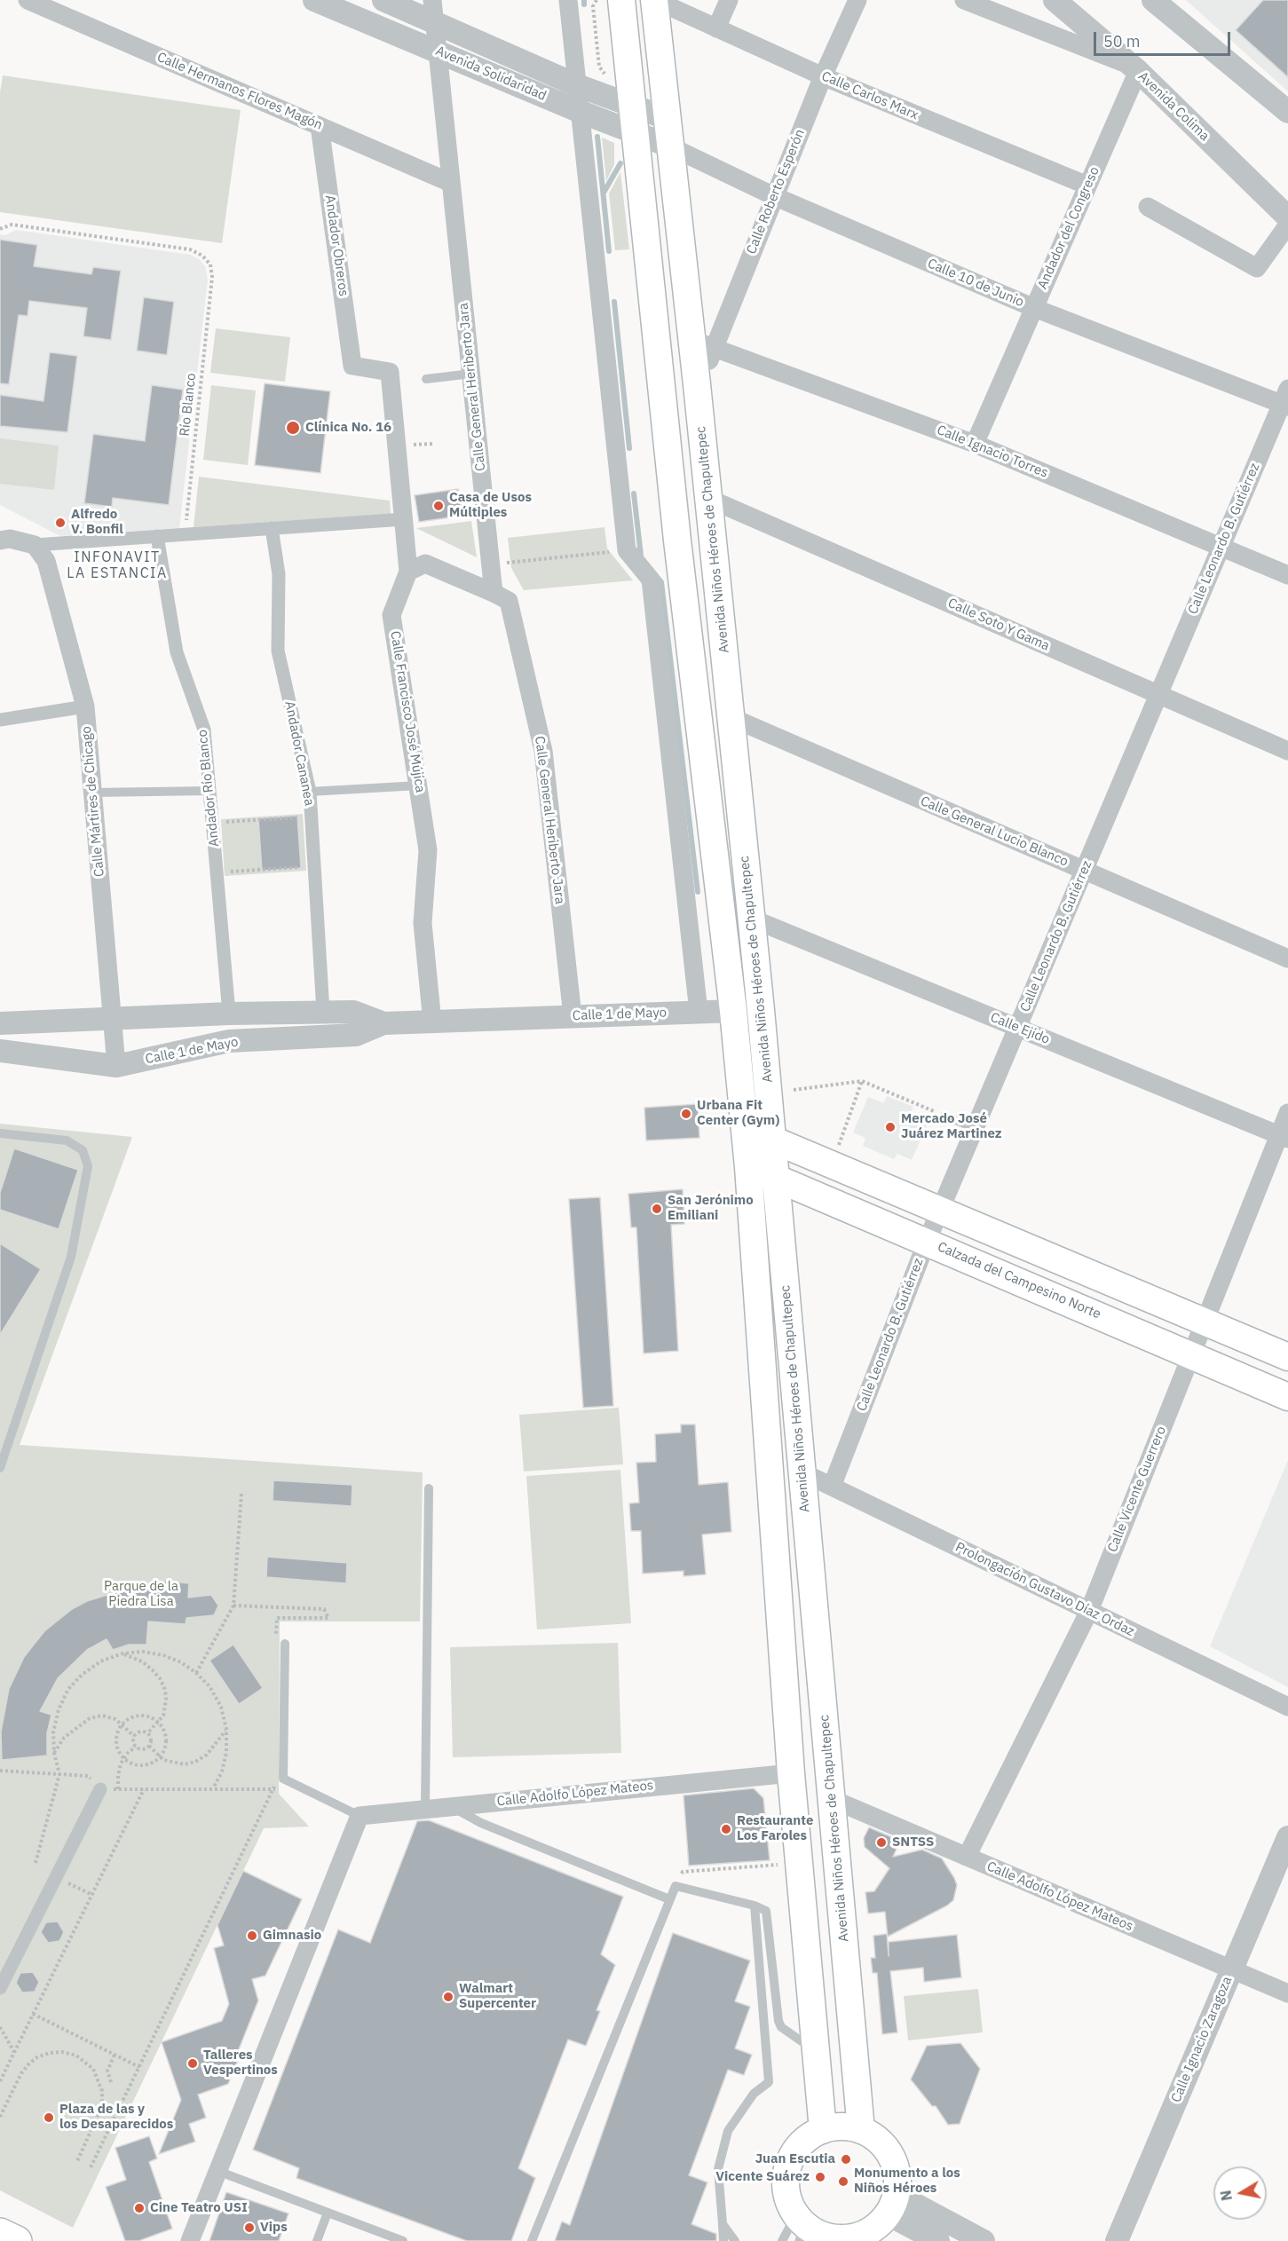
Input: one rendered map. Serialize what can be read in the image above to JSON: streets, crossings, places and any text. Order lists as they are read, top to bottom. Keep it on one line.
{"streets":{"main road":["Avenida Niños Héroes de Chapultepec","Calzada del Campesino Norte"],"street":["Avenida Solidaridad","Calle Hermanos Flores Magón","Calle Carlos Marx","Avenida Colima","Calle Roberto Esperón","Andador del Congreso","Andador Obreros","Calle 10 de Junio","Calle General Heriberto Jara","Calle Ignacio Torres","Calle Leonardo B. Gutiérrez","Calle Soto Y Gama","Calle Francisco José Mújica","Andador Cananea","Andador Río Blanco","Calle Mártires de Chicago","Calle General Lucio Blanco","Calle 1 de Mayo","Calle Ejido","Calle Vicente Guerrero","Prolongación Gustavo Díaz Ordaz","Calle Adolfo López Mateos","Calle Ignacio Zaragoza"],"path":["Río Blanco"]},"crossings":[["Avenida Solidaridad","Calle 10 de Junio"],["Avenida Solidaridad","Calle General Heriberto Jara"],["Avenida Solidaridad","Avenida Niños Héroes de Chapultepec"],["Calle Hermanos Flores Magón","Andador Obreros"],["Calle Hermanos Flores Magón","Calle General Heriberto Jara"],["Calle Carlos Marx","Calle Roberto Esperón"],["Calle Carlos Marx","Andador del Congreso"],["Calle Carlos Marx","Avenida Niños Héroes de Chapultepec"],["Avenida Colima","Andador del Congreso"],["Calle Roberto Esperón","Calle 10 de Junio"],["Calle Roberto Esperón","Calle Ignacio Torres"],["Calle Roberto Esperón","Avenida Niños Héroes de Chapultepec"],["Andador del Congreso","Calle 10 de Junio"],["Andador del Congreso","Calle Ignacio Torres"],["Andador Obreros","Calle Francisco José Mújica"],["Calle 10 de Junio","Calle Leonardo B. Gutiérrez"],["Calle 10 de Junio","Avenida Niños Héroes de Chapultepec"],["Calle General Heriberto Jara","Calle 1 de Mayo"],["Calle Ignacio Torres","Calle Leonardo B. Gutiérrez"],["Calle Ignacio Torres","Avenida Niños Héroes de Chapultepec"],["Calle Leonardo B. Gutiérrez","Calle Soto Y Gama"],["Calle Leonardo B. Gutiérrez","Calle General Lucio Blanco"],["Calle Leonardo B. Gutiérrez","Calle Ejido"],["Calle Leonardo B. Gutiérrez","Calzada del Campesino Norte"],["Calle Leonardo B. Gutiérrez","Prolongación Gustavo Díaz Ordaz"],["Avenida Niños Héroes de Chapultepec","Calle Soto Y Gama"],["Avenida Niños Héroes de Chapultepec","Calle General Lucio Blanco"],["Avenida Niños Héroes de Chapultepec","Calle 1 de Mayo"],["Avenida Niños Héroes de Chapultepec","Calle Ejido"],["Avenida Niños Héroes de Chapultepec","Calzada del Campesino Norte"],["Avenida Niños Héroes de Chapultepec","Prolongación Gustavo Díaz Ordaz"],["Avenida Niños Héroes de Chapultepec","Calle Adolfo López Mateos"],["Calle Francisco José Mújica","Calle 1 de Mayo"],["Andador Cananea","Calle 1 de Mayo"],["Andador Río Blanco","Calle 1 de Mayo"],["Calle Mártires de Chicago","Calle 1 de Mayo"],["Calle Ejido","Calle Vicente Guerrero"],["Calzada del Campesino Norte","Calle Vicente Guerrero"],["Calle Vicente Guerrero","Prolongación Gustavo Díaz Ordaz"],["Calle Vicente Guerrero","Calle Adolfo López Mateos"],["Calle Adolfo López Mateos","Calle Ignacio Zaragoza"]],"districts":["INFONAVIT LA ESTANCIA"],"parks":["Parque de la Piedra Lisa"],"places":["Clínica No. 16","Casa de Usos Múltiples","Alfredo V. Bonfil","Urbana Fit Center (Gym)","Mercado José Juárez Martinez","San Jerónimo Emiliani","Restaurante Los Faroles","SNTSS","Gimnasio","Walmart Supercenter","Talleres Vespertinos","Plaza de las y los Desaparecidos","Juan Escutia","Vicente Suárez","Monumento a los Niños Héroes","Cine Teatro USI","Vips"],"scale_bar":"50 m","north":"left"}
